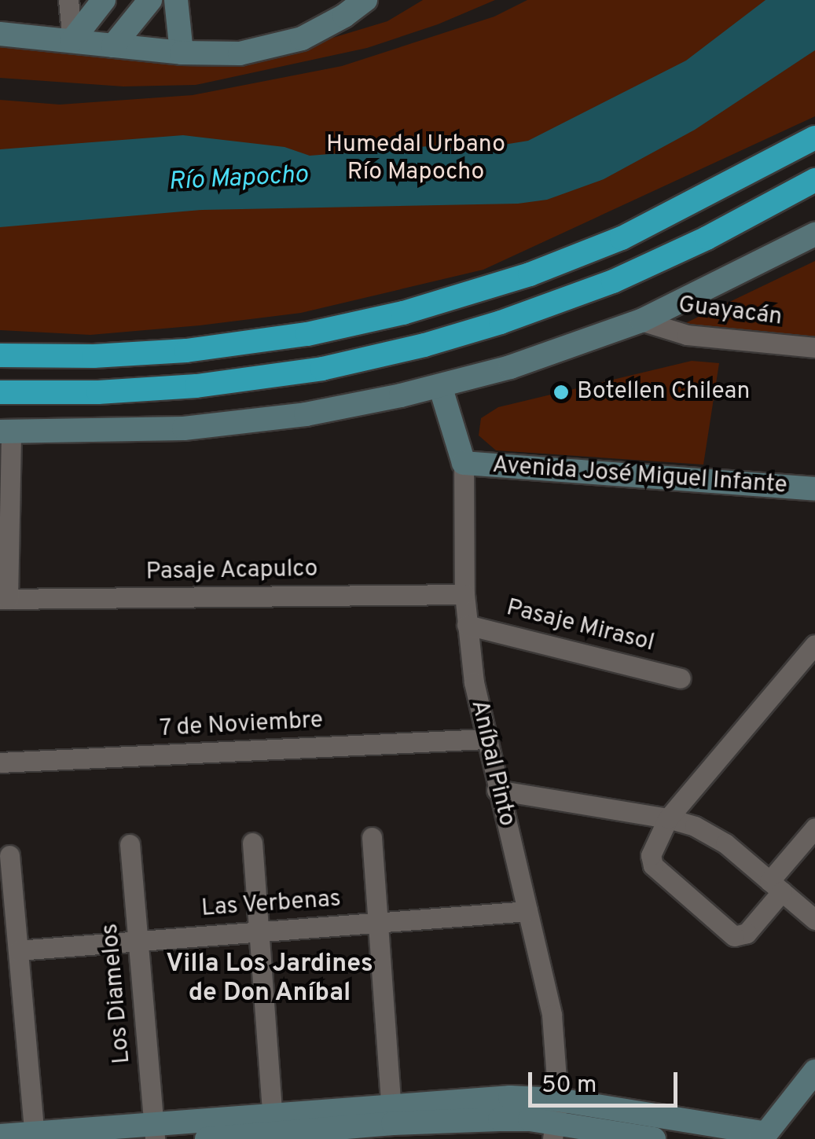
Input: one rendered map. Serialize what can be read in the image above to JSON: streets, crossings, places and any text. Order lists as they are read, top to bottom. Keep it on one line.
{"streets":{"street":["Guayacán","Avenida José Miguel Infante","Pasaje Acapulco","Pasaje Mirasol","7 de Noviembre","Aníbal Pinto","Las Verbenas","Los Diamelos"]},"crossings":[["Avenida José Miguel Infante","Aníbal Pinto"],["Pasaje Acapulco","Aníbal Pinto"],["Pasaje Mirasol","Aníbal Pinto"],["7 de Noviembre","Aníbal Pinto"],["Aníbal Pinto","Las Verbenas"],["Las Verbenas","Los Diamelos"]],"districts":["Villa Los Jardines de Don Aníbal"],"water":["Río Mapocho"],"parks":["Humedal Urbano Río Mapocho"],"places":["Botellen Chilean"],"scale_bar":"50 m"}
